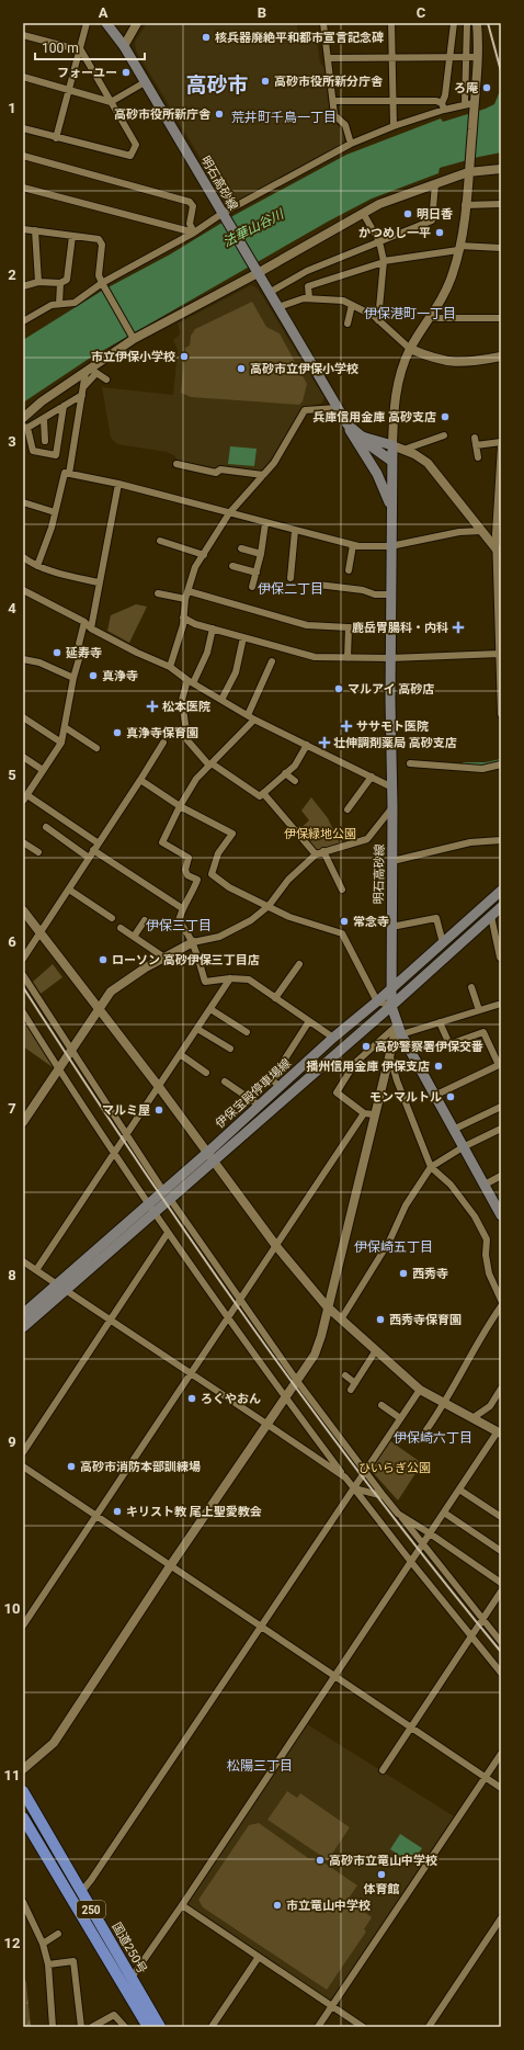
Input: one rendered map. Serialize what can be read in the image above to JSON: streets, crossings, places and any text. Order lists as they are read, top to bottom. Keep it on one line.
{"streets":{"highway":["250","国道250号"],"main road":["明石高砂線","伊保宝殿停車場線"]},"crossings":[["明石高砂線","伊保宝殿停車場線"]],"districts":["高砂市","荒井町千鳥一丁目","伊保港町一丁目","伊保二丁目","伊保三丁目","伊保崎五丁目","伊保崎六丁目","松陽三丁目"],"water":["法華山谷川"],"parks":["伊保緑地公園","ひいらぎ公園"],"places":{"other":["核兵器廃絶平和都市宣言記念碑","フォーユー","高砂市役所新分庁舎","ろ庵","高砂市役所新庁舎","明日香","かつめし一平","市立伊保小学校","高砂市立伊保小学校","兵庫信用金庫 高砂支店","延寿寺","真浄寺","マルアイ 高砂店","真浄寺保育園","常念寺","ローソン 高砂伊保三丁目店","高砂警察署伊保交番","播州信用金庫 伊保支店","モンマルトル","マルミ屋","西秀寺","西秀寺保育園","ろくやおん","高砂市消防本部訓練場","キリスト教 尾上聖愛教会","高砂市立竜山中学校","体育館","市立竜山中学校"],"health":["鹿岳胃腸科・内科","松本医院","ササモト医院","壮伸調剤薬局 高砂支店"]},"scale_bar":"100 m","grid":{"columns":["A","B","C"],"rows":["1","2","3","4","5","6","7","8","9","10","11","12"]}}
